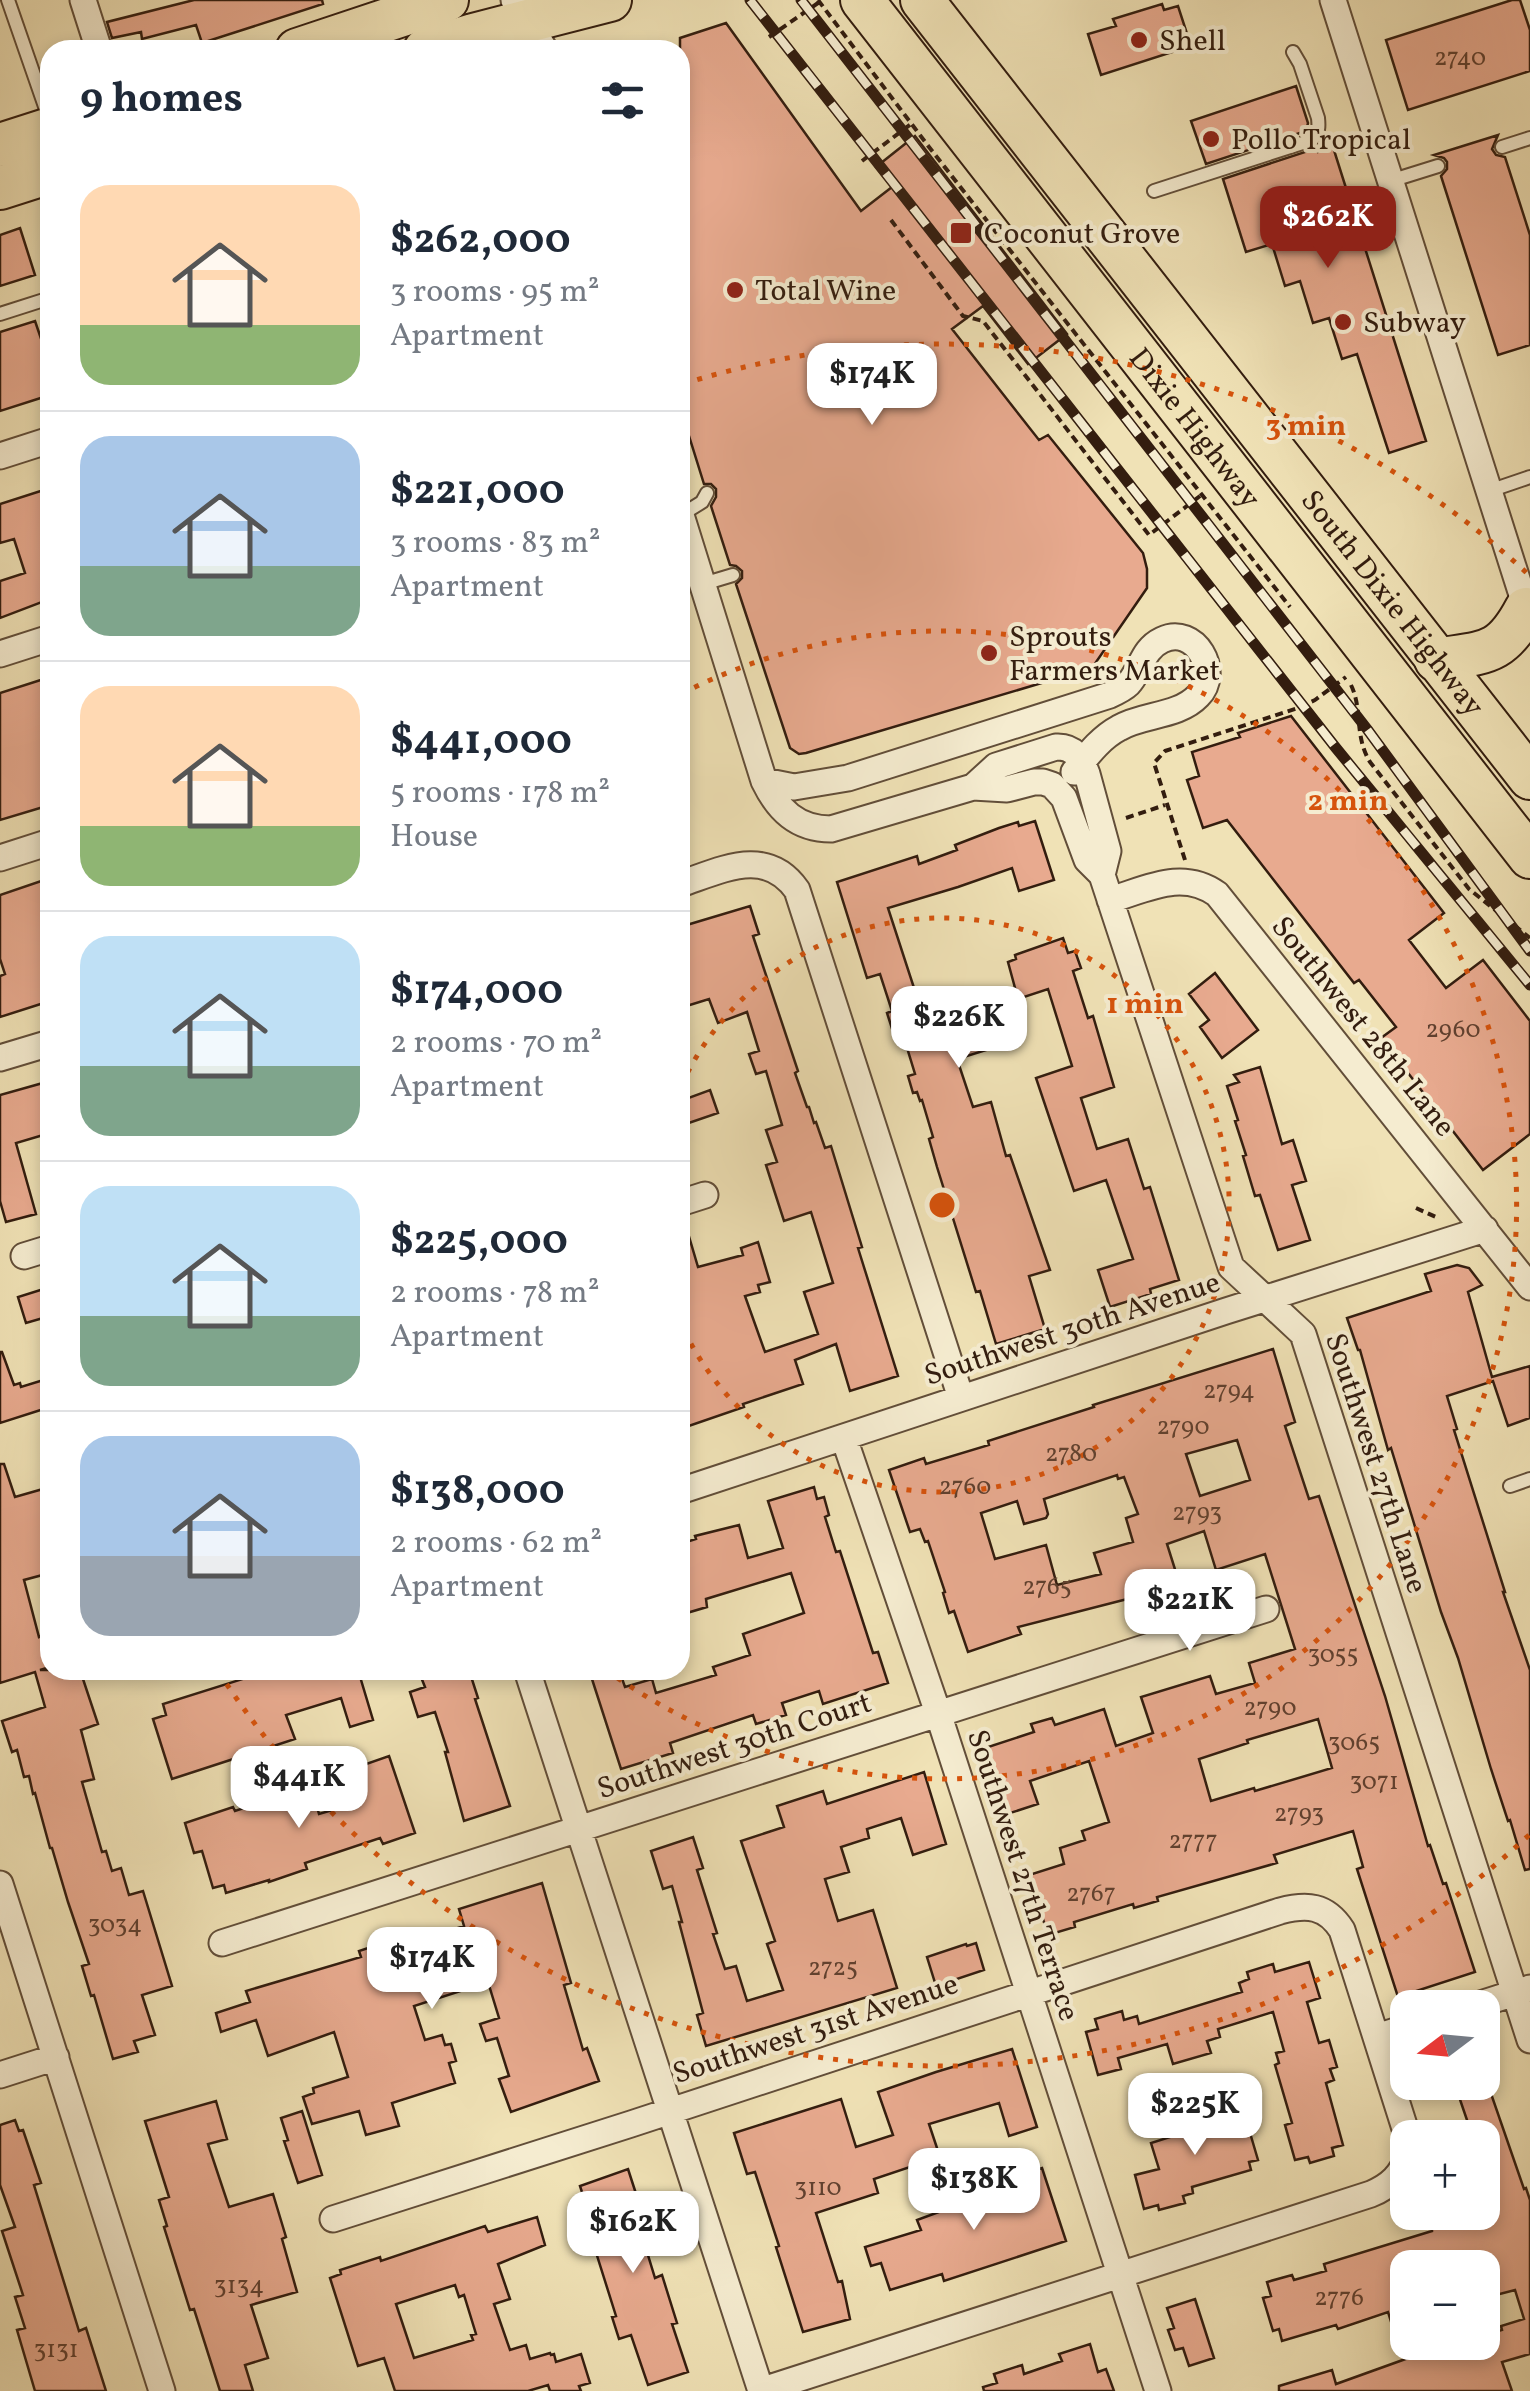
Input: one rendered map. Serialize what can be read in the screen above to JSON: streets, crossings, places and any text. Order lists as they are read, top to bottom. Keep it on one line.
{"streets":{"highway":["Dixie Highway","South Dixie Highway"],"street":["Southwest 28th Lane","Southwest 30th Avenue","Southwest 27th Lane","Southwest 30th Court","Southwest 27th Terrace","Southwest 31st Avenue"]},"crossings":[["Southwest 28th Lane","Southwest 30th Avenue"],["Southwest 28th Lane","Southwest 27th Lane"],["Southwest 30th Avenue","Southwest 27th Lane"],["Southwest 30th Avenue","Southwest 27th Terrace"],["Southwest 30th Court","Southwest 27th Terrace"],["Southwest 27th Terrace","Southwest 31st Avenue"]],"places":{"other":["Shell","Pollo Tropical","Total Wine","Subway","Sprouts Farmers Market"],"transit":["Coconut Grove"]},"house_numbers":["2740","2960","2794","2790","2780","2760","2793","2765","3055","2790","3065","3071","2793","2777","2767","3034","2725","3110","3134","2776","3131"],"north":"left","page":{"heading":"9 homes","list":[{"name":"$262,000","note":"3 rooms · 95 m² · Apartment"},{"name":"$221,000","note":"3 rooms · 83 m² · Apartment"},{"name":"$441,000","note":"5 rooms · 178 m² · House"},{"name":"$174,000","note":"2 rooms · 70 m² · Apartment"},{"name":"$225,000","note":"2 rooms · 78 m² · Apartment"},{"name":"$138,000","note":"2 rooms · 62 m² · Apartment"}],"price":["$262K","$174K","$226K","$221K","$441K","$174K","$225K","$138K","$162K"],"map_buttons":["+","−"]},"rings":["3 min","2 min","1 min"]}
